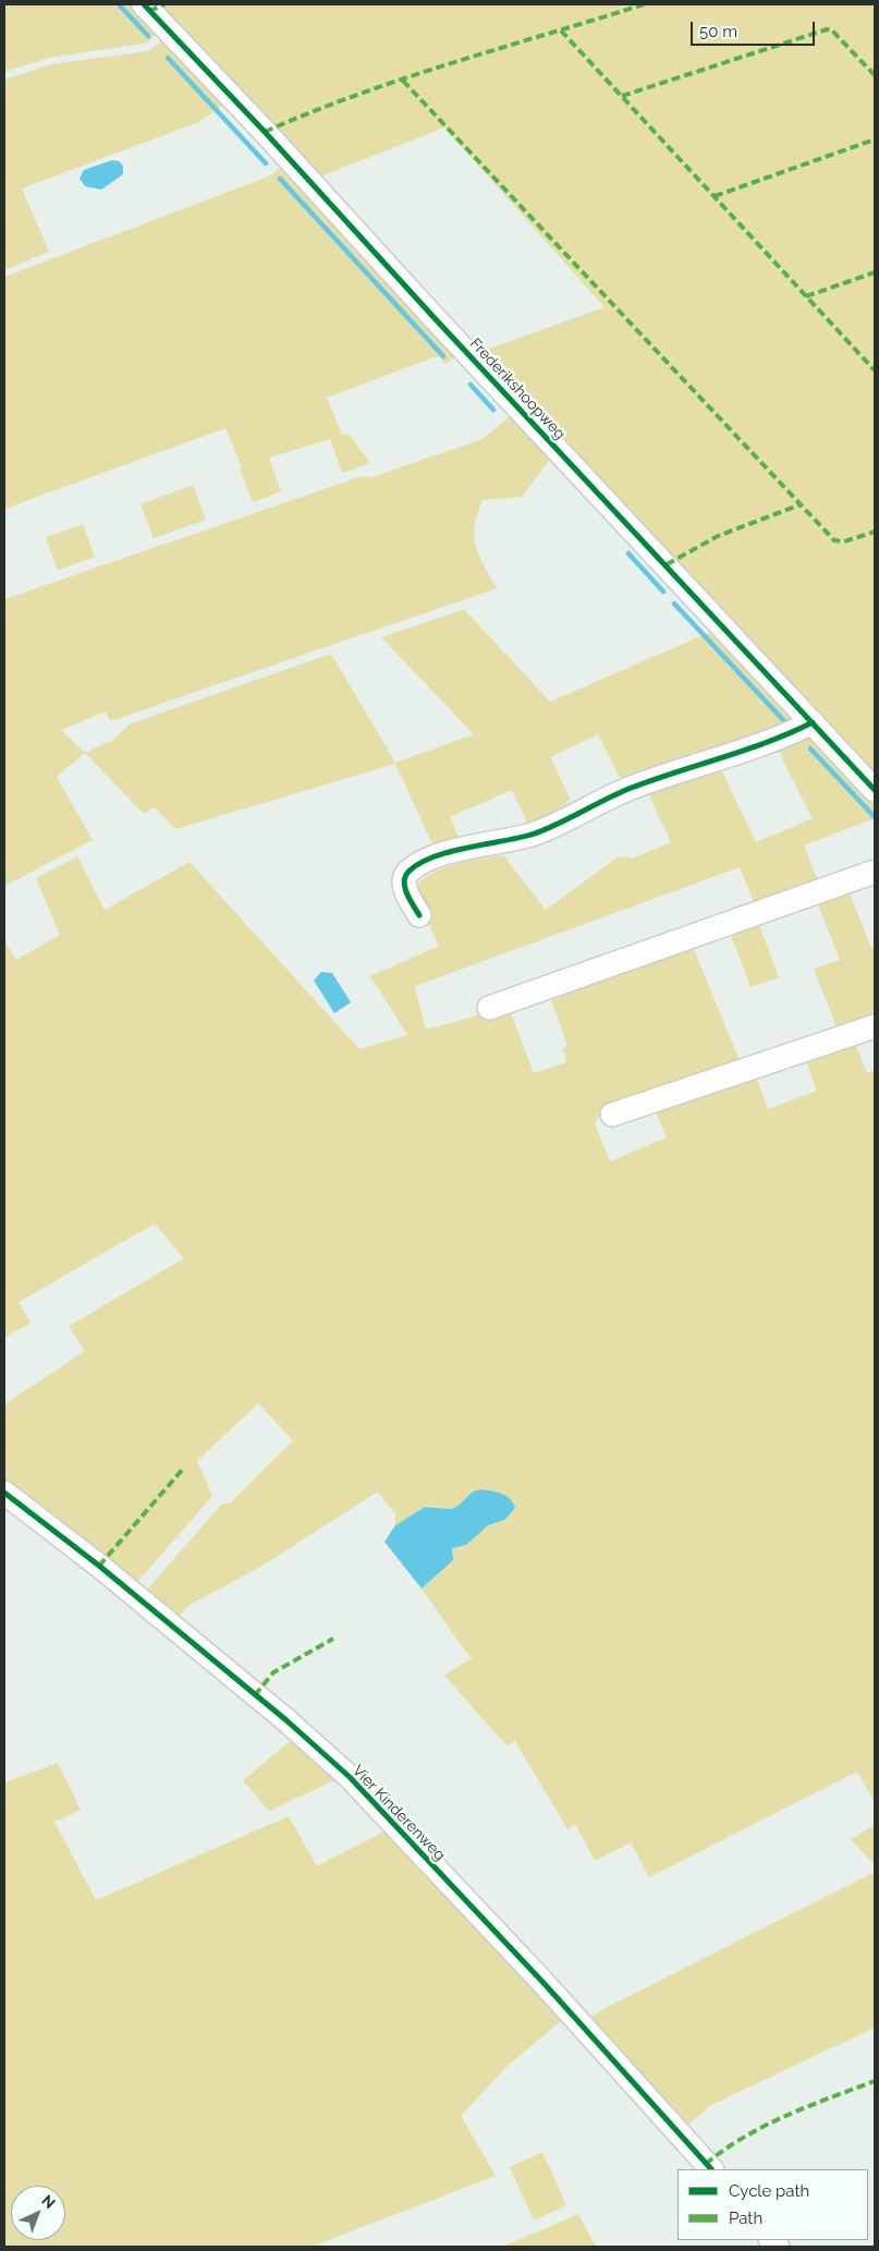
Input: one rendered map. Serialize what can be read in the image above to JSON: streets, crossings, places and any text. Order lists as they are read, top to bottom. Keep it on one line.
{"streets":{"street":["Frederikshoopweg","Vier Kinderenweg"]},"legend":["Cycle path","Path"],"scale_bar":"50 m","north":"top right"}
